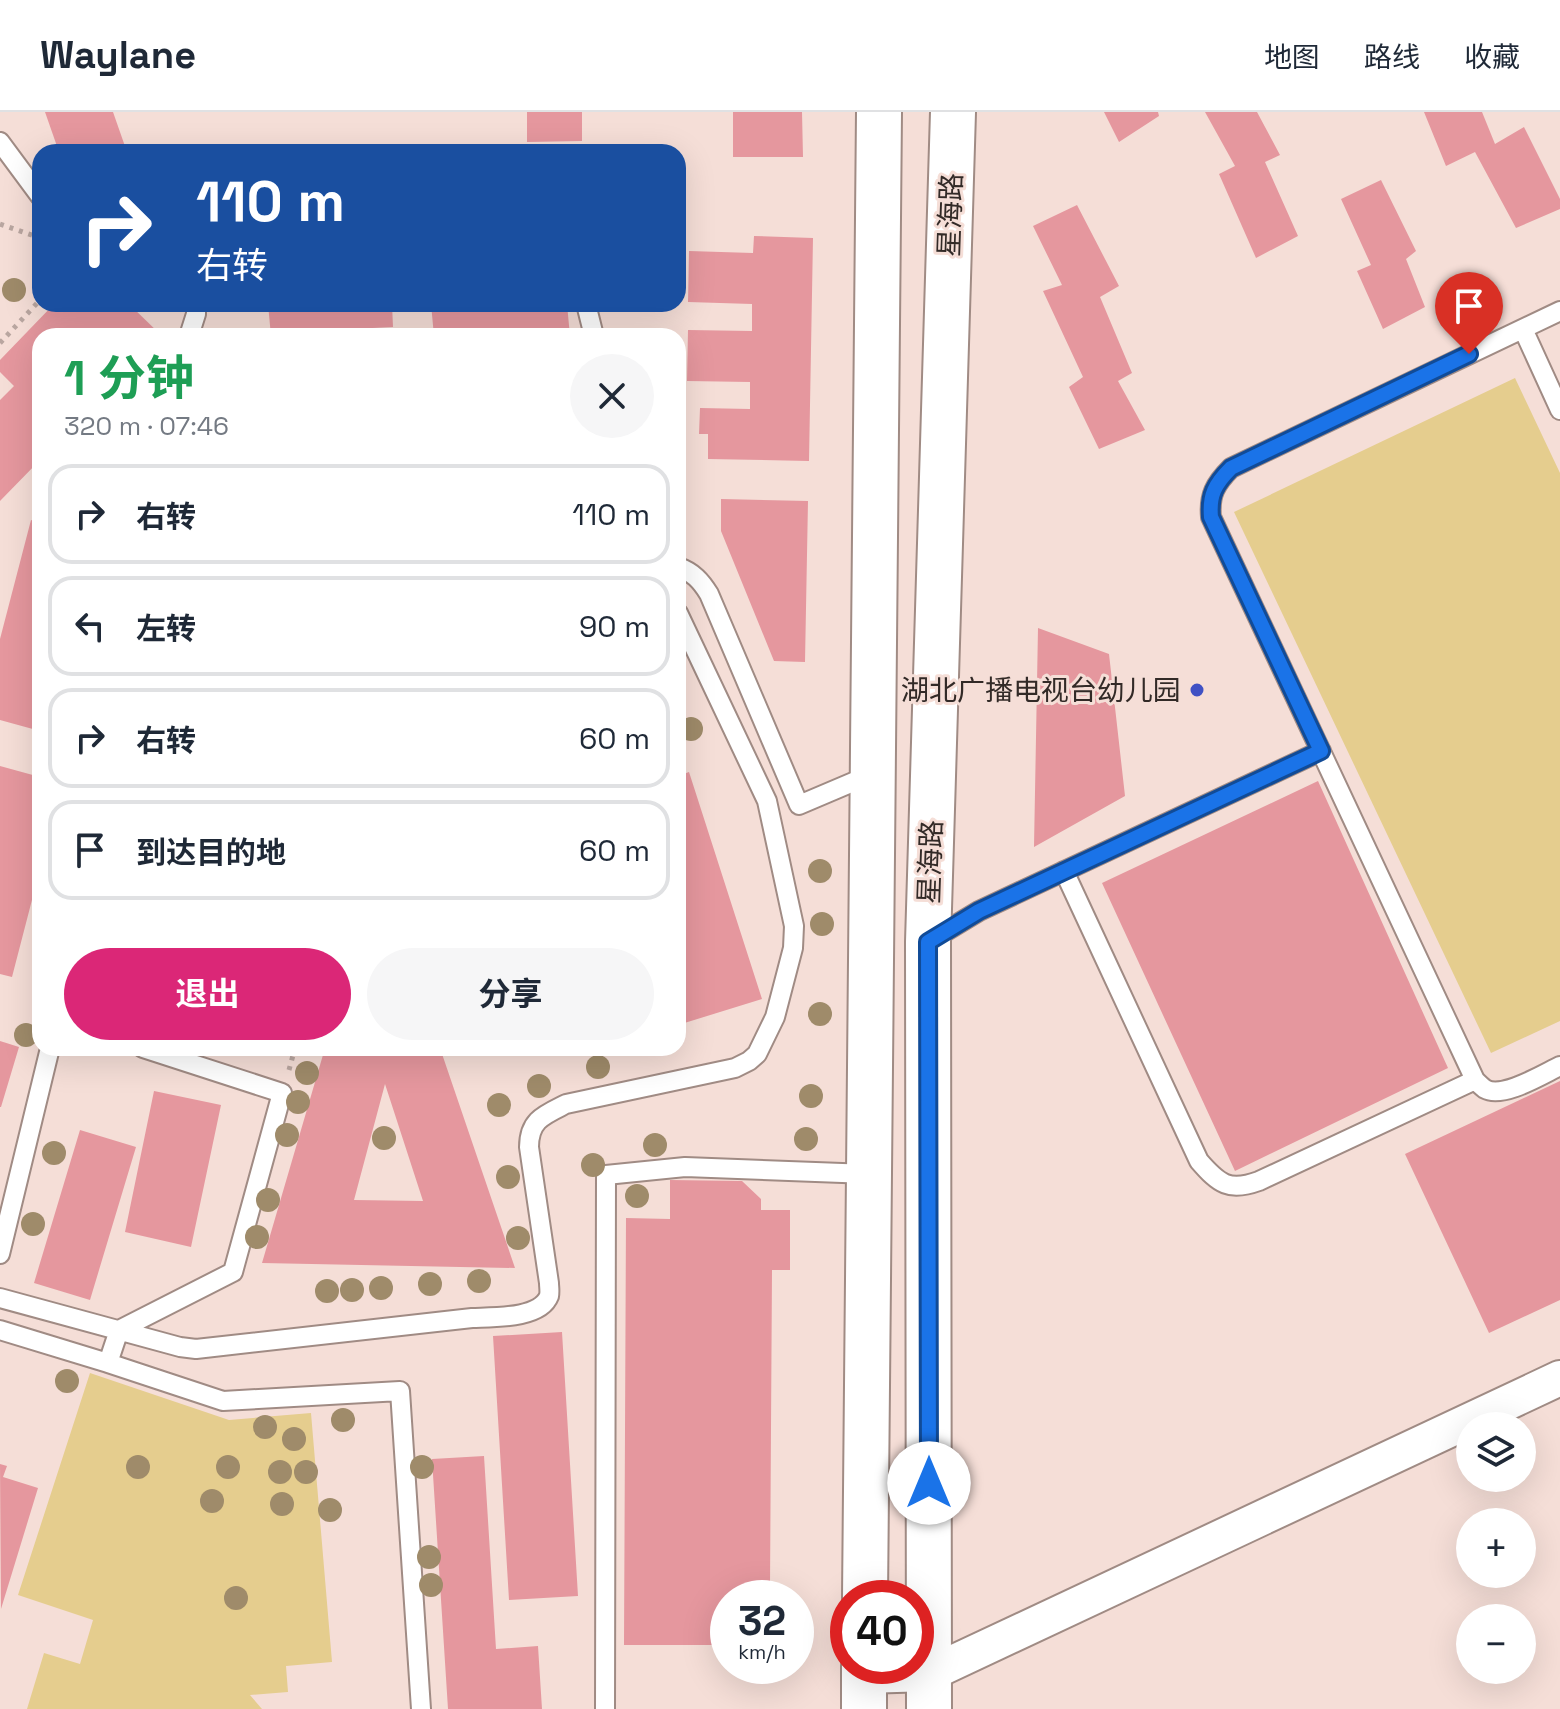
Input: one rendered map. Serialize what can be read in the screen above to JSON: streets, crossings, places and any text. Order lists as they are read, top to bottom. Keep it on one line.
{"streets":{"street":["星海路"]},"places":["湖北广播电视台幼儿园"],"page":{"header":"Waylane","nav":["地图","路线","收藏"],"turn":["110 m","右转"],"heading":["1 分钟","320 m · 07:46"],"list":[{"name":"右转","value":"110 m"},{"name":"左转","value":"90 m"},{"name":"右转","value":"60 m"},{"name":"到达目的地","value":"60 m"}],"buttons":["退出","分享"],"map_buttons":["+","−"],"speed":"32 km/h","limit":"40"}}
